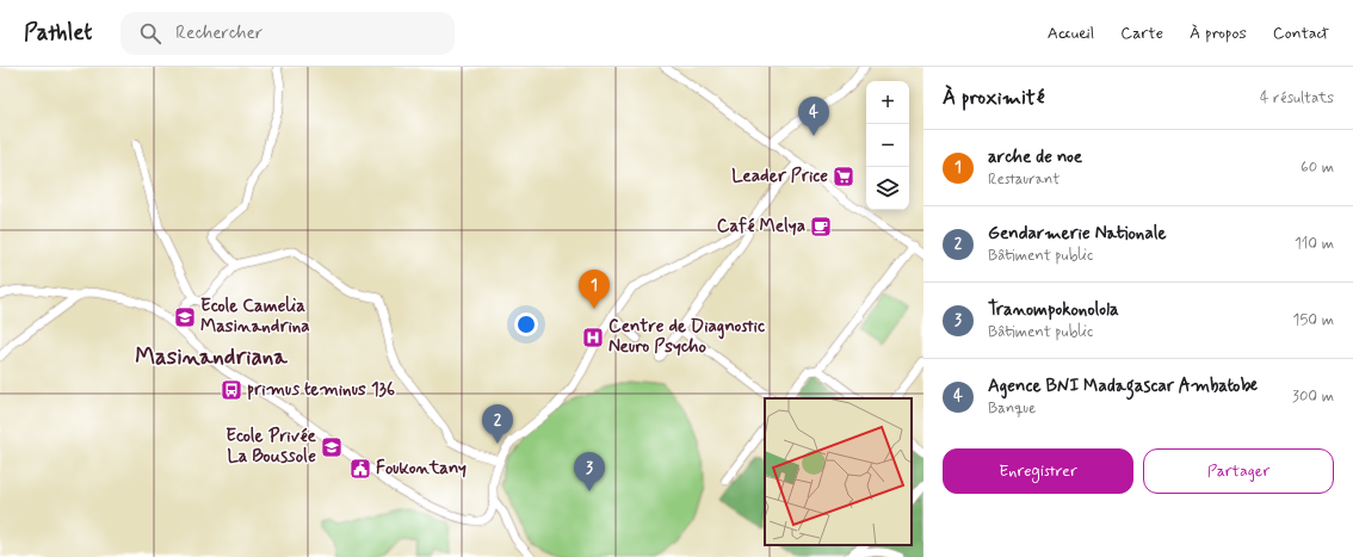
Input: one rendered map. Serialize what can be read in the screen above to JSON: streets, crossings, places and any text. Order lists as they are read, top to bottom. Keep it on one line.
{"districts":["Masinandriana"],"places":{"supermarket":["Leader Price"],"cafe":["Café Melya"],"school or university":["Ecole Camelia Masinandrina","Ecole Privée La Boussole"],"hospital":["Centre de Diagnostic Neuro Psycho"],"bus stop":["primus teminus 136"],"public building":["Foukontany"]},"page":{"header":"Pathlet","search":"Rechercher","nav":["Accueil","Carte","À propos","Contact"],"heading":["À proximité","4 résultats"],"map_buttons":["+","−"],"pins":["4","1","2","3"],"list":[{"mark":"1","name":"arche de noe","note":"Restaurant","value":"60 m"},{"mark":"2","name":"Gendarmerie Nationale","note":"Bâtiment public","value":"110 m"},{"mark":"3","name":"Tranompokonolola","note":"Bâtiment public","value":"150 m"},{"mark":"4","name":"Agence BNI Madagascar Ambatobe","note":"Banque","value":"300 m"}],"buttons":["Enregistrer","Partager"]}}
